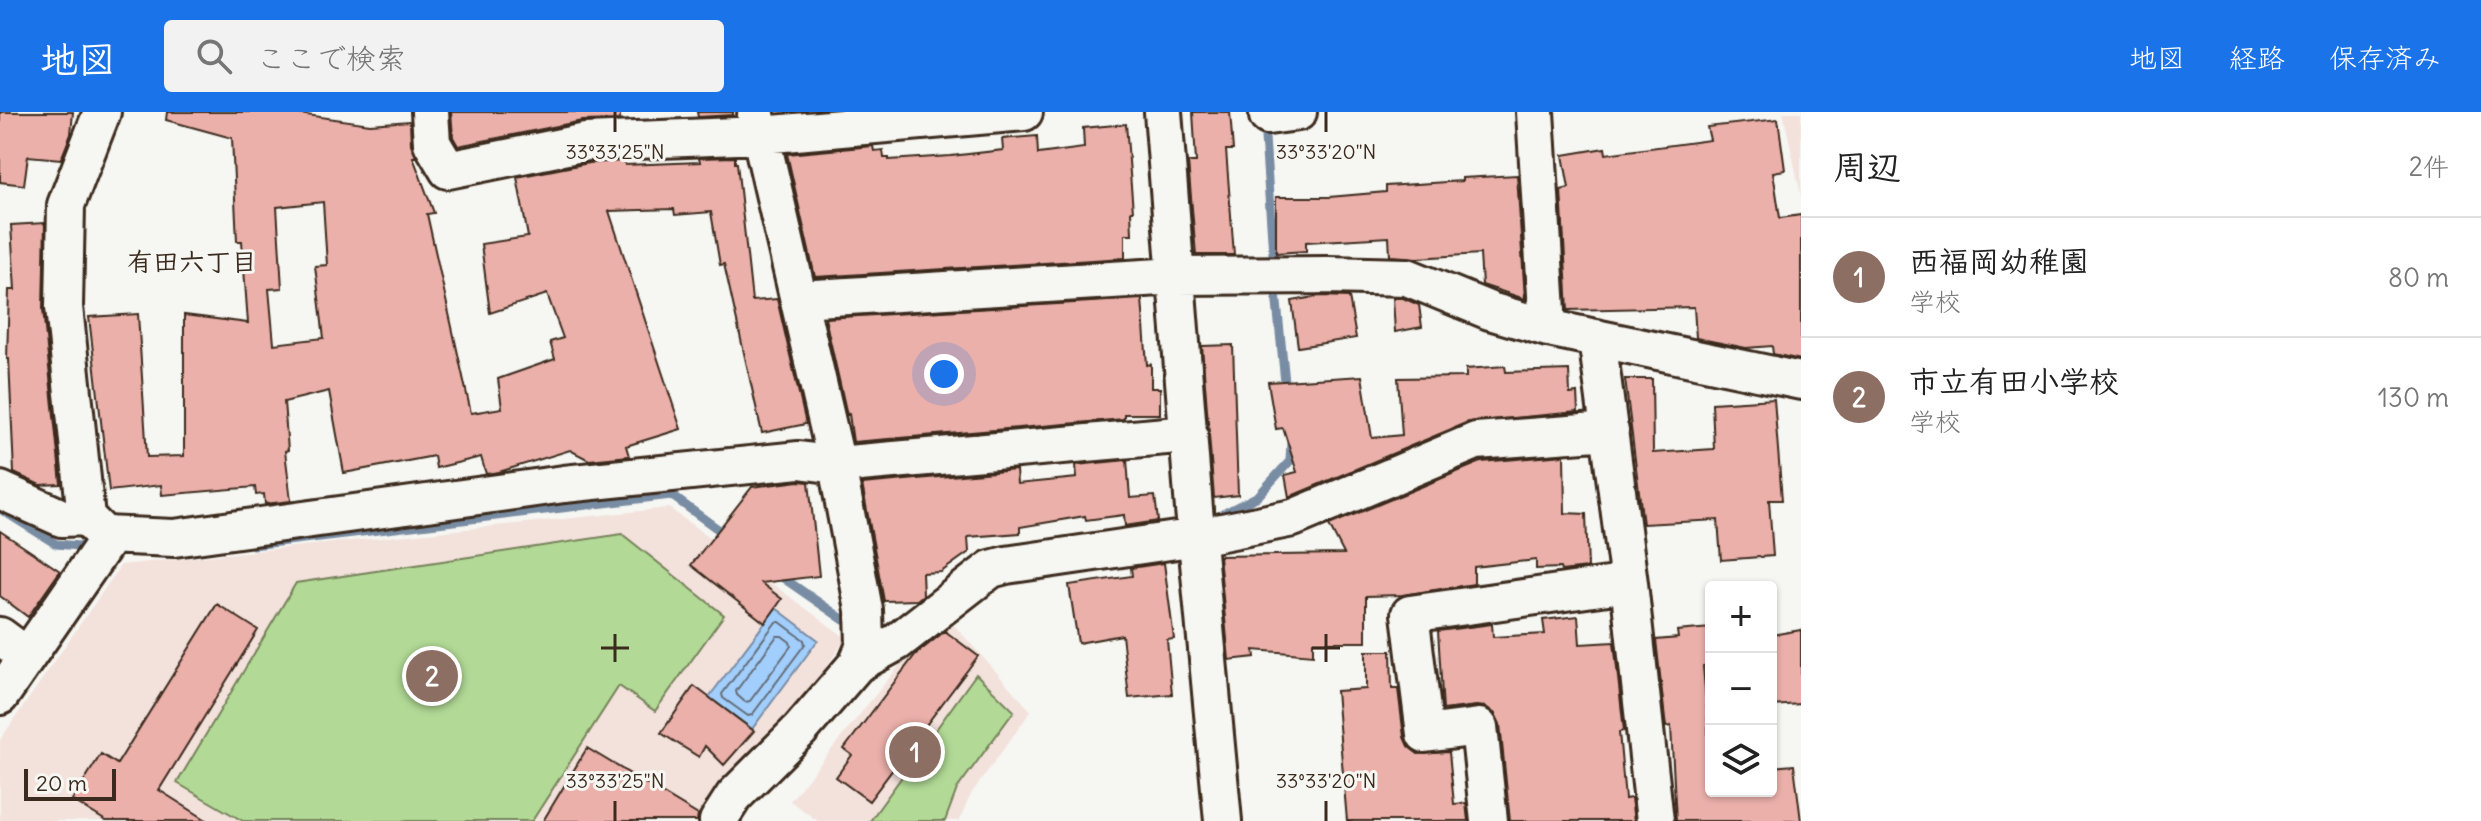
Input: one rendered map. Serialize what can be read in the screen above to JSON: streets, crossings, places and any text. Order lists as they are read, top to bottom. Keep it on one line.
{"districts":["有田六丁目"],"scale_bar":"20 m","page":{"header":"地図","search":"ここで検索","nav":["地図","経路","保存済み"],"heading":["周辺","2件"],"list":[{"mark":"1","name":"西福岡幼稚園","note":"学校","value":"80 m"},{"mark":"2","name":"市立有田小学校","note":"学校","value":"130 m"}],"map_buttons":["+","−"],"pins":["2","1"],"scale":"20 m"},"coordinates":["33°33'25\"N","33°33'20\"N"]}
